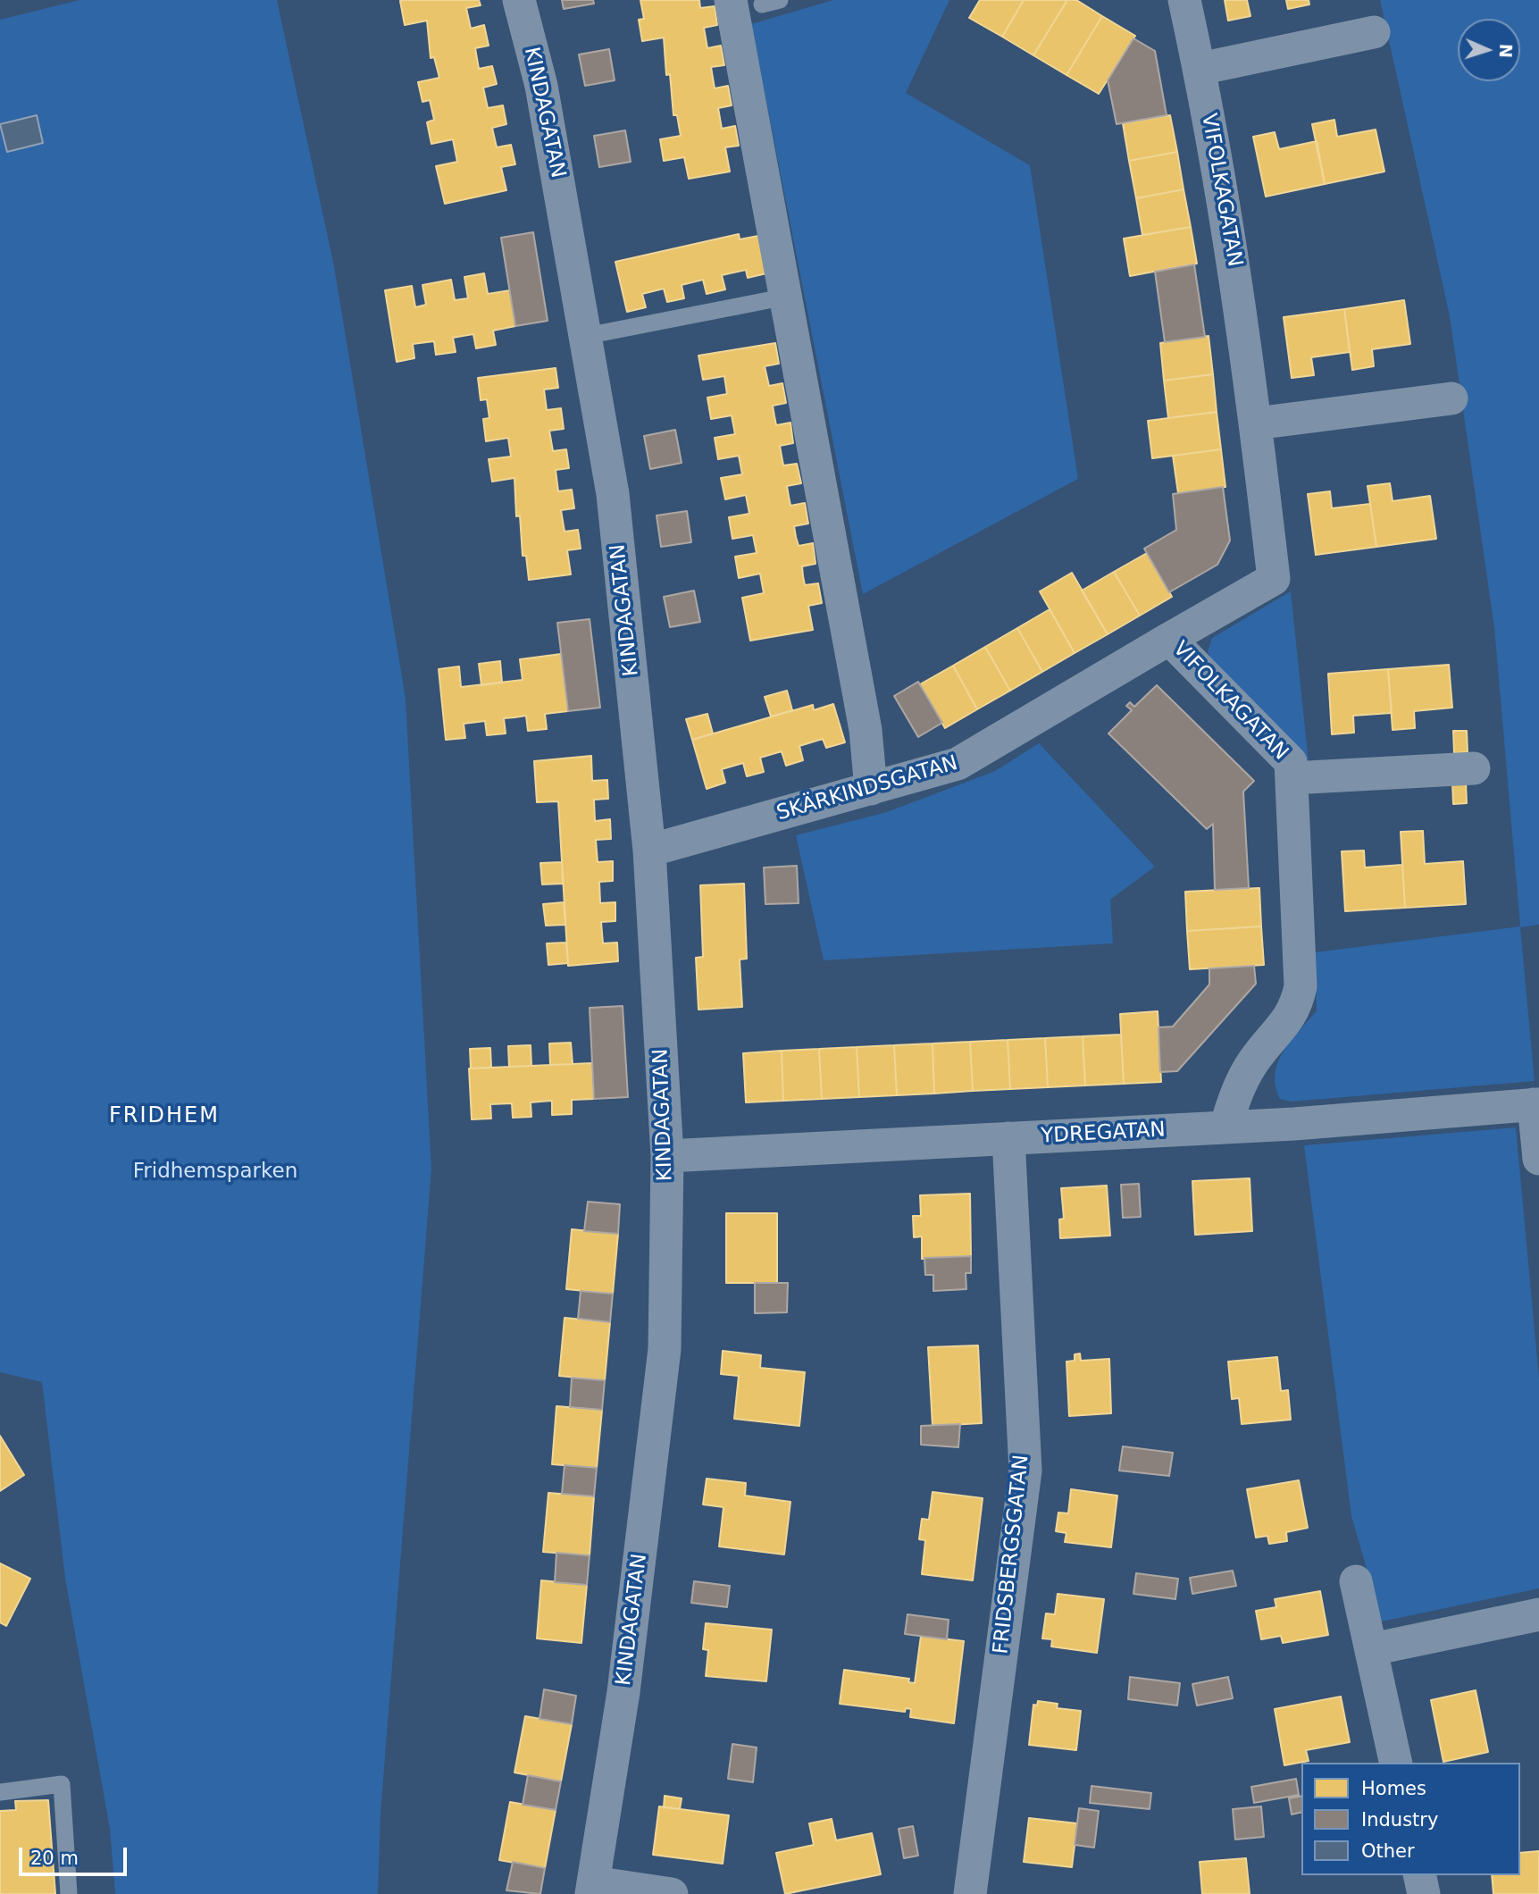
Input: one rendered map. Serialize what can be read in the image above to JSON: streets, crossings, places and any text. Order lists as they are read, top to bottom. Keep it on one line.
{"streets":{"street":["KINDAGATAN","VIFOLKAGATAN","SKÄRKINDSGATAN","YDREGATAN","FRIDSBERGSGATAN"]},"crossings":[["KINDAGATAN","SKÄRKINDSGATAN"],["KINDAGATAN","YDREGATAN"],["VIFOLKAGATAN","SKÄRKINDSGATAN"],["VIFOLKAGATAN","YDREGATAN"],["YDREGATAN","FRIDSBERGSGATAN"]],"districts":["FRIDHEM"],"parks":["Fridhemsparken"],"legend":["Homes","Industry","Other"],"scale_bar":"20 m","north":"right"}
